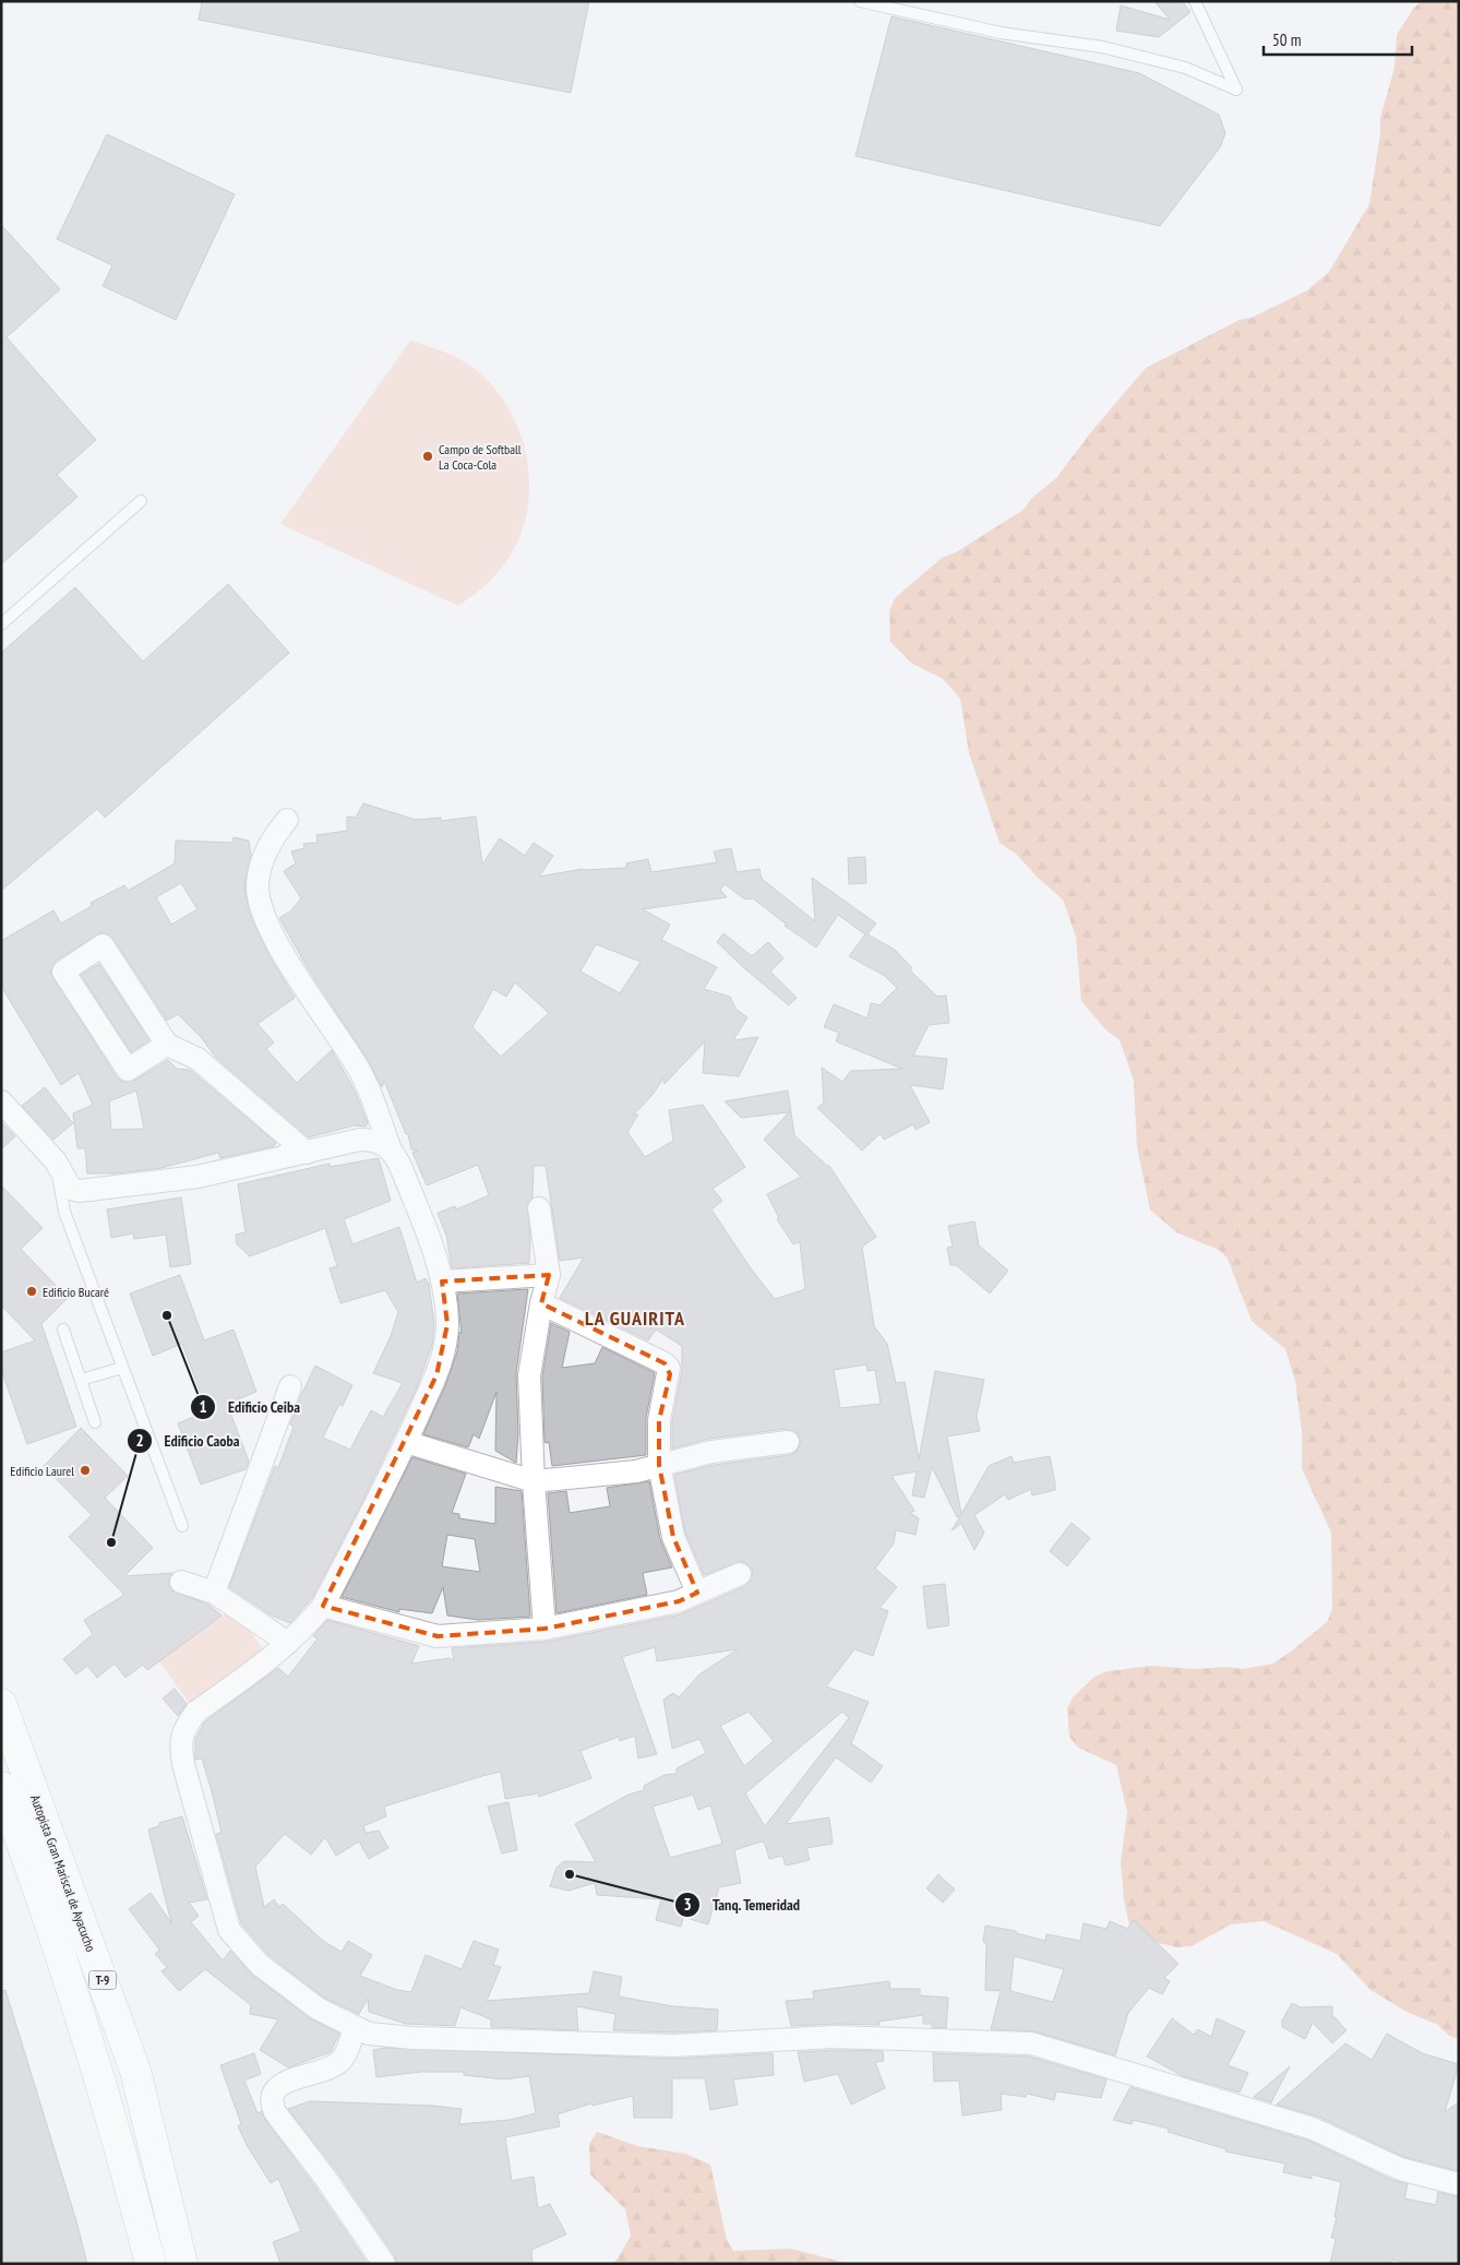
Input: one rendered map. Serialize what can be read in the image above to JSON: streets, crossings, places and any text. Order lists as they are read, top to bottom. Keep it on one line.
{"streets":{"highway":["Autopista Gran Mariscal de Ayacucho","T-9"]},"districts":["LA GUAIRITA"],"places":["Campo de Softball La Coca-Cola","Edificio Bucaré","Edificio Ceiba","Edificio Laurel","Edificio Caoba","Tanq. Temeridad"],"scale_bar":"50 m"}
